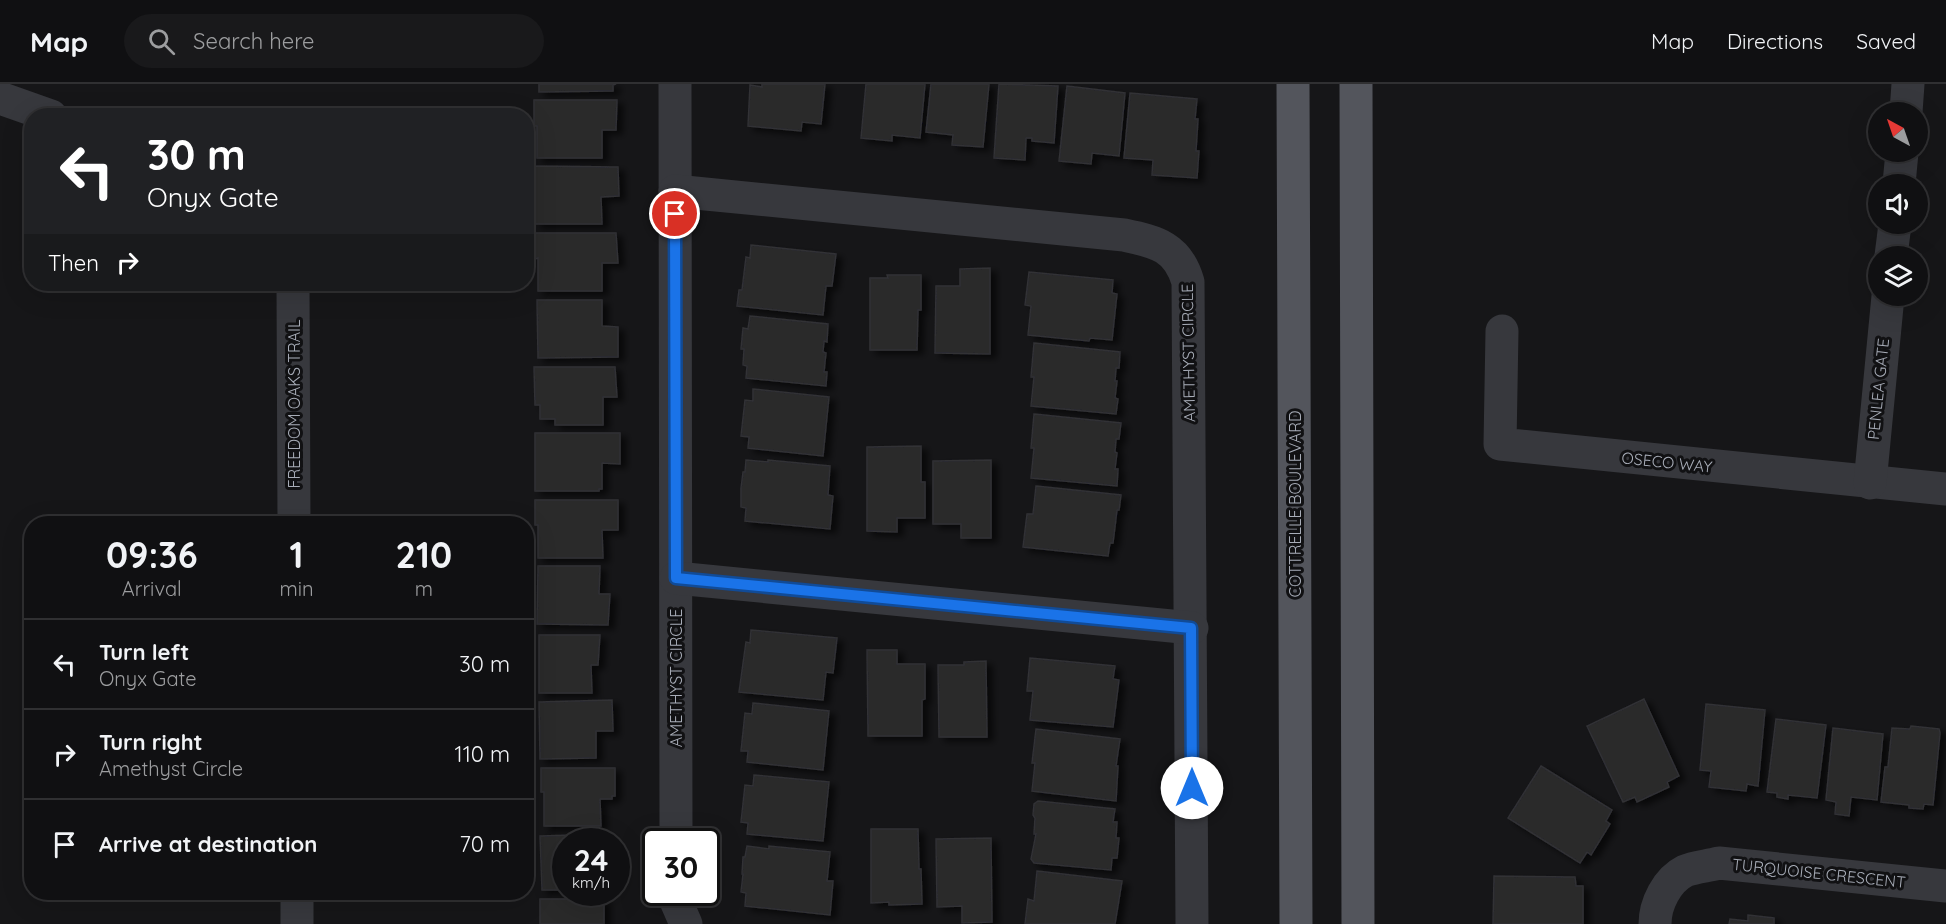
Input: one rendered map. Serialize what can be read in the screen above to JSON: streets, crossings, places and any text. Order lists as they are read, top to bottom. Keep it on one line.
{"streets":{"main road":["COTTRELLE BOULEVARD"],"street":["AMETHYST CIRCLE","PENLEA GATE","FREEDOM OAKS TRAIL","OSECO WAY","TURQUOISE CRESCENT"]},"crossings":[["PENLEA GATE","OSECO WAY"]],"north":"top left","page":{"header":"Map","search":"Search here","nav":["Map","Directions","Saved"],"turn":["30 m","Onyx Gate"],"then":"Then","eta":["09:36","Arrival","1","min","210","m"],"list":[{"name":"Turn left","note":"Onyx Gate","value":"30 m"},{"name":"Turn right","note":"Amethyst Circle","value":"110 m"},{"name":"Arrive at destination","value":"70 m"}],"speed":"24 km/h","limit":"30"}}
